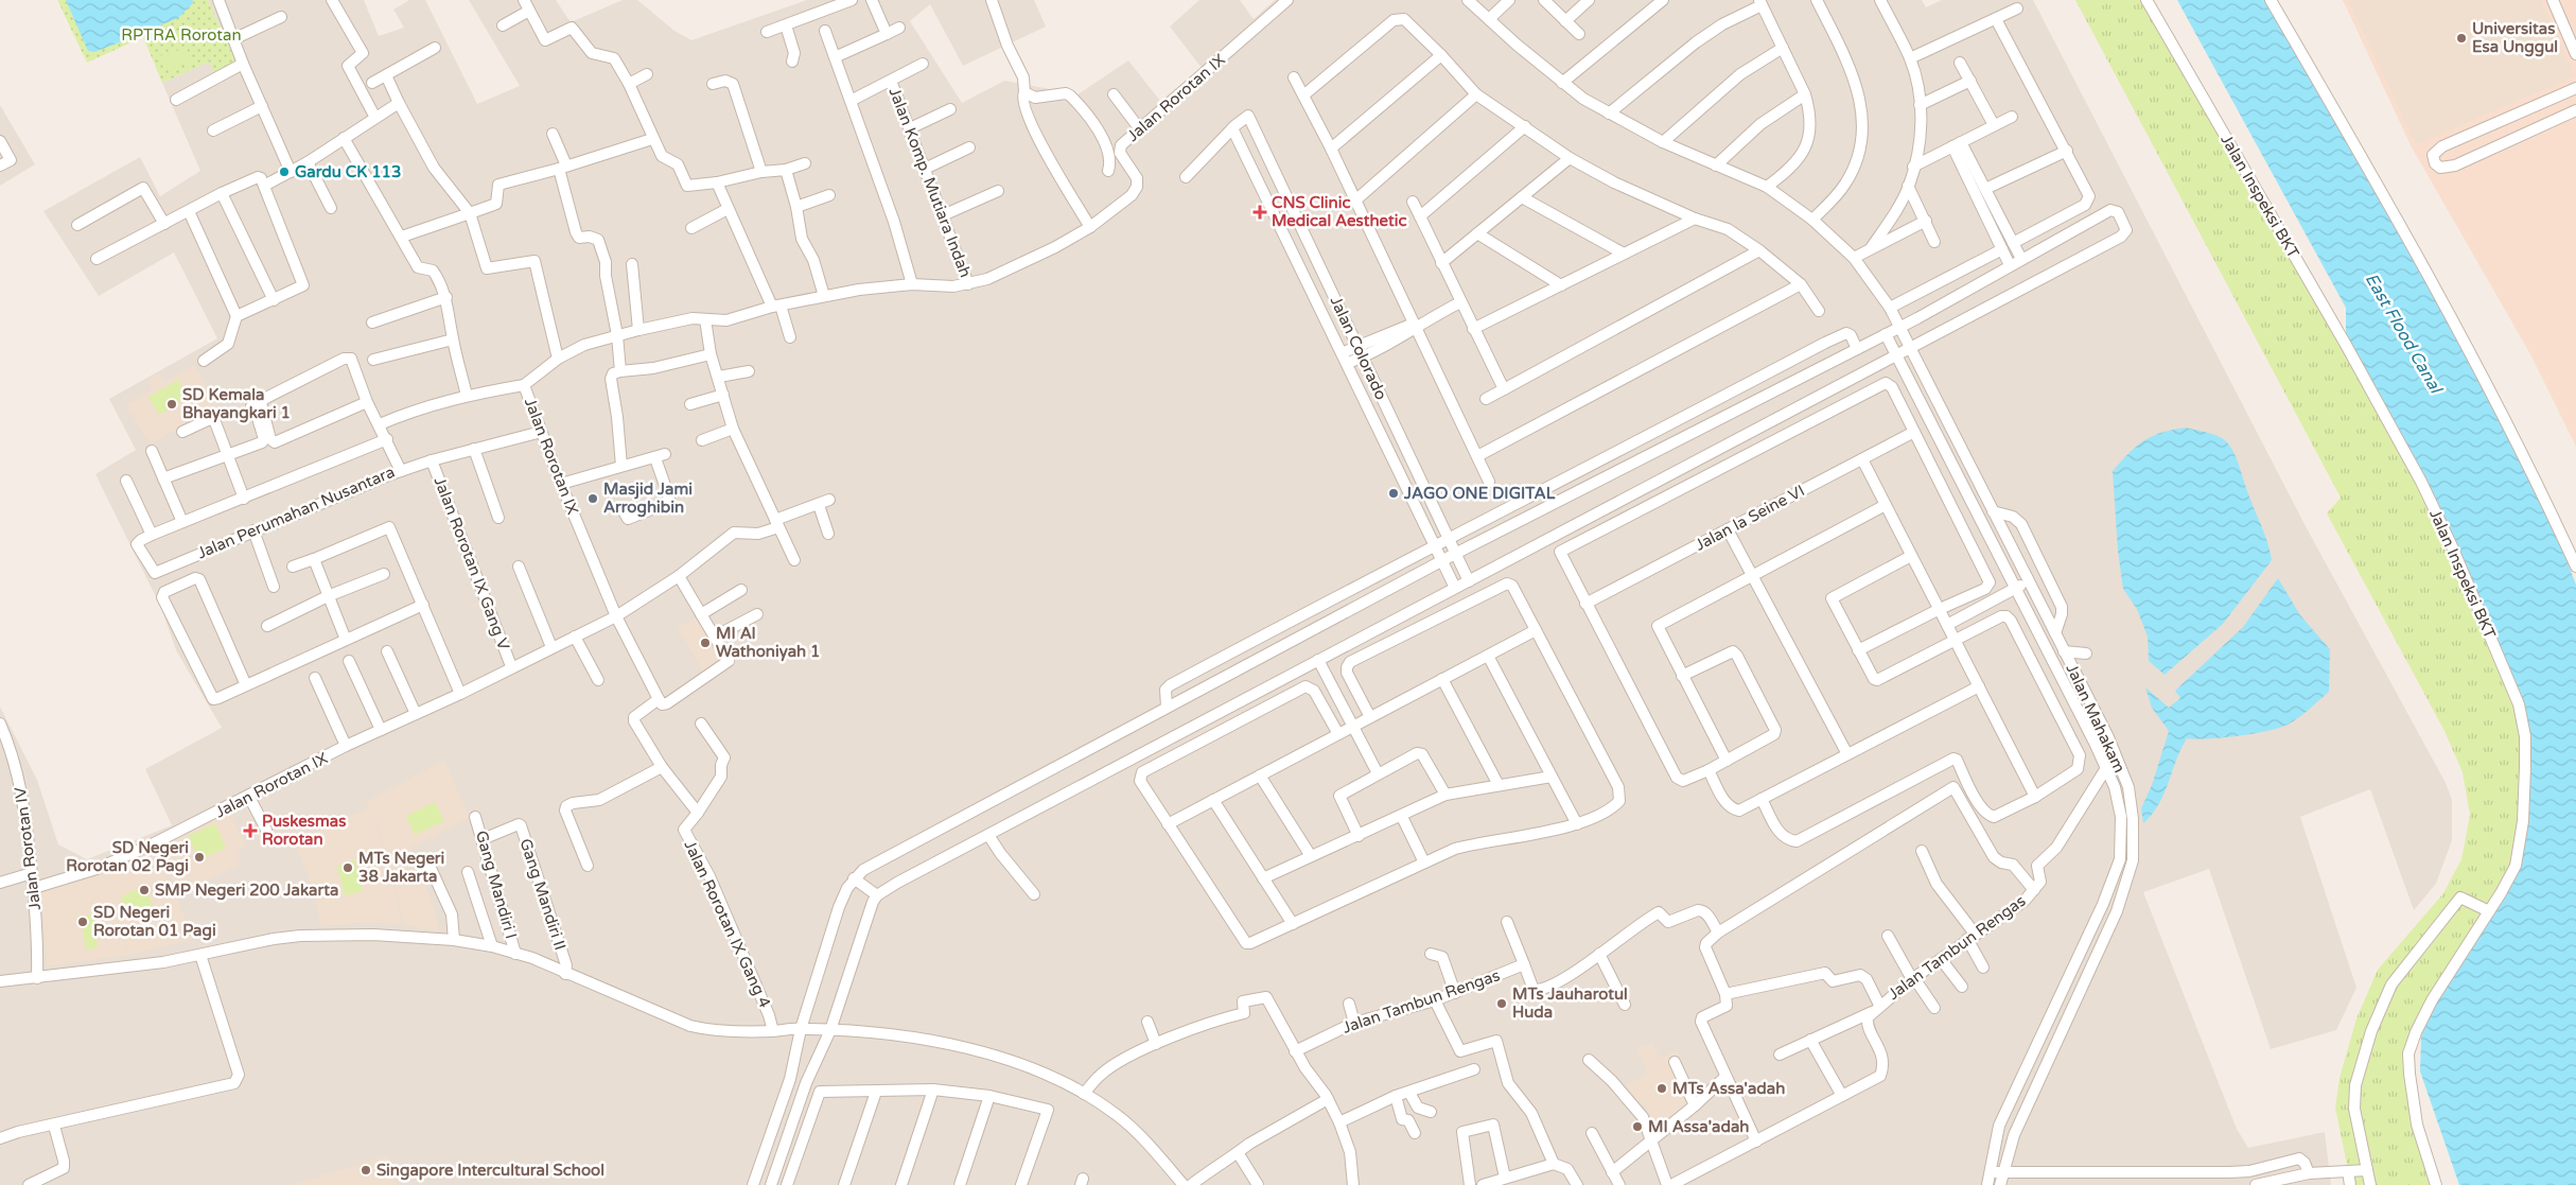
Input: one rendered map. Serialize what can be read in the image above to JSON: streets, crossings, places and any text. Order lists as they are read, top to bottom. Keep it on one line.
{"streets":{"street":["Jalan Rorotan IX","Jalan Komp. Mutiara Indah","Jalan Inspeksi BKT","Jalan Colorado","Jalan Perumahan Nusantara","Jalan la Seine VI","Jalan Rorotan IX Gang V","Jalan Mahakam","Jalan Rorotan IV","Gang Mandiri I","Gang Mandiri II","Jalan Rorotan IX Gang 4","Jalan Tambun Rengas"]},"crossings":[["Jalan Rorotan IX","Jalan Komp. Mutiara Indah"],["Jalan Rorotan IX","Jalan Perumahan Nusantara"],["Jalan Rorotan IX","Jalan Rorotan IX Gang V"],["Jalan Rorotan IX","Jalan Rorotan IV"],["Jalan Perumahan Nusantara","Jalan Rorotan IX Gang V"],["Gang Mandiri I","Gang Mandiri II"]],"water":["East Flood Canal"],"parks":["RPTRA Rorotan"],"places":{"other":["Universitas Esa Unggul","Gardu CK 113","SD Kemala Bhayangkari 1","JAGO ONE DIGITAL","Masjid Jami Arroghibin","MI Al Wathoniyah 1","SD Negeri Rorotan 02 Pagi","MTs Negeri 38 Jakarta","SMP Negeri 200 Jakarta","SD Negeri Rorotan 01 Pagi","MTs Jauharotul Huda","MTs Assa'adah","MI Assa'adah","Singapore Intercultural School"],"health":["CNS Clinic Medical Aesthetic","Puskesmas Rorotan"]}}
